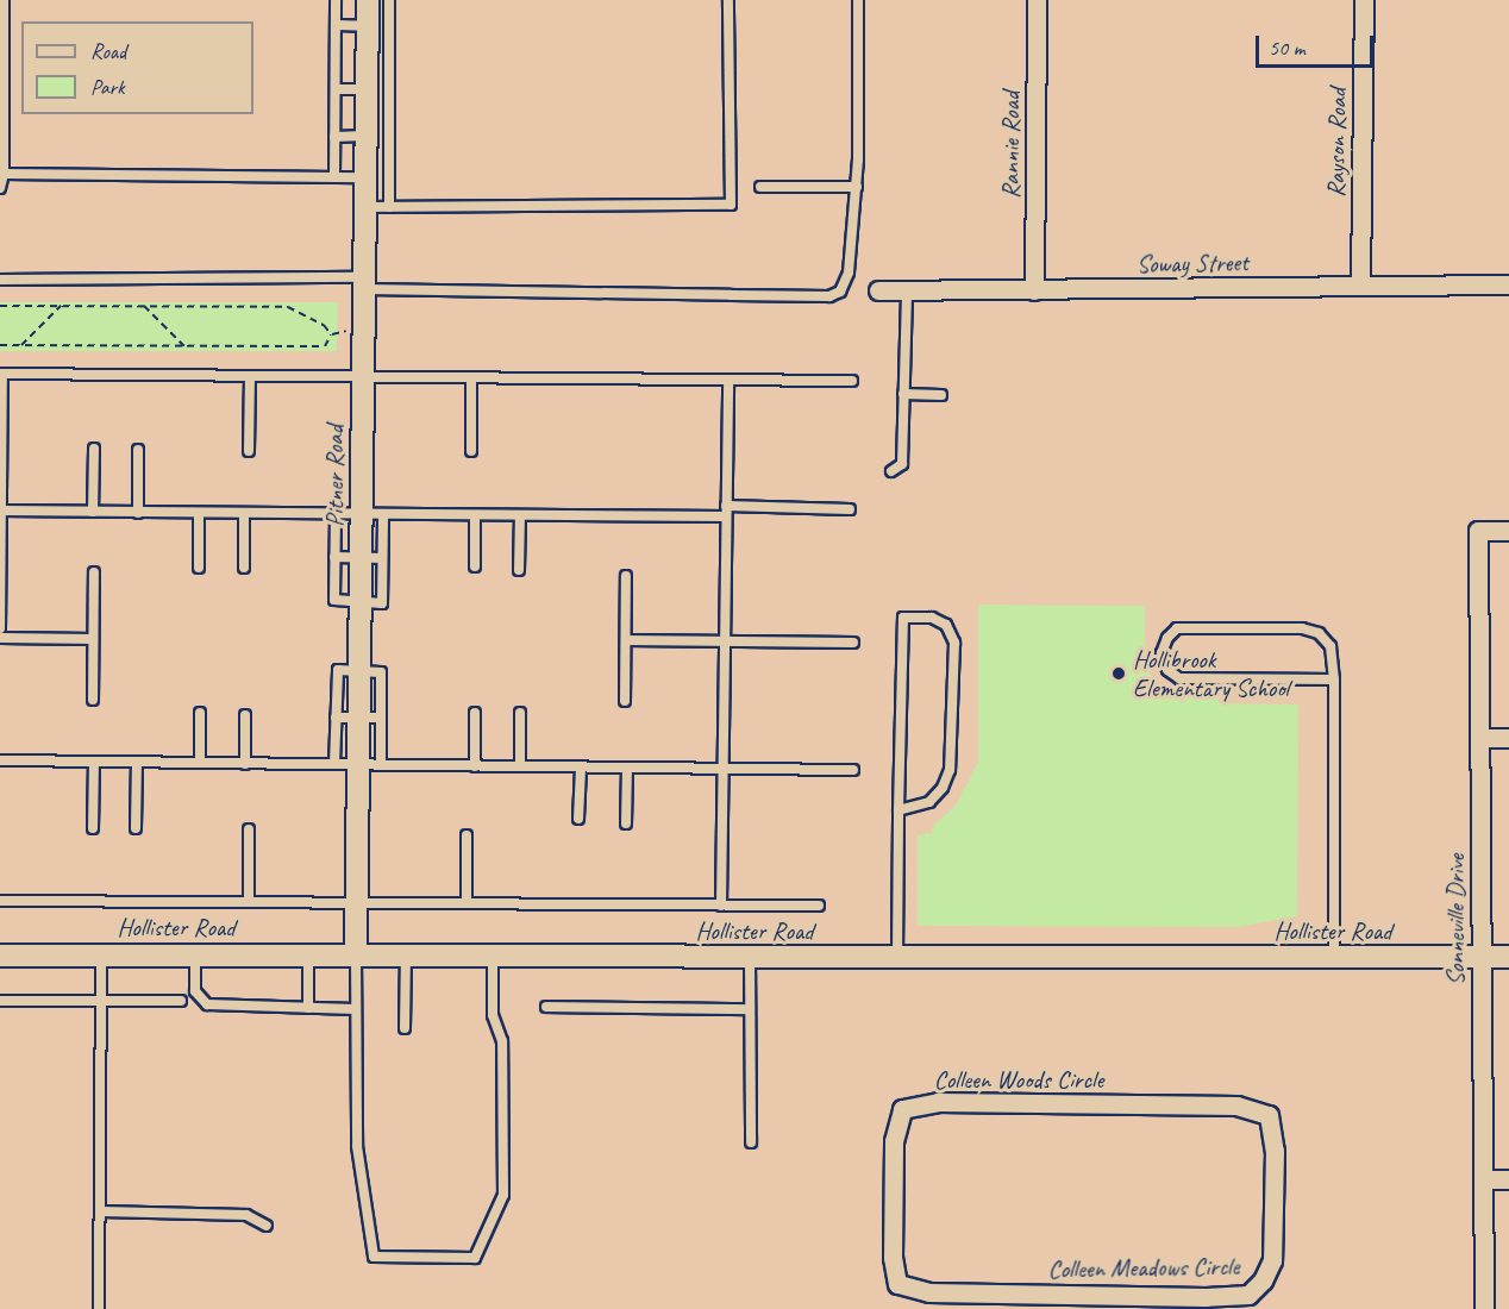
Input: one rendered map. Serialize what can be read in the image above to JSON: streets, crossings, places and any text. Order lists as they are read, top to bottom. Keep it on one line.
{"streets":{"street":["Rayson Road","Rannie Road","Soway Street","Pitner Road","Sonneville Drive","Hollister Road","Colleen Woods Circle","Colleen Meadows Circle"]},"crossings":[["Rayson Road","Soway Street"],["Rannie Road","Soway Street"],["Pitner Road","Hollister Road"],["Sonneville Drive","Hollister Road"],["Colleen Woods Circle","Colleen Meadows Circle"]],"places":["Hollibrook Elementary School"],"legend":["Road","Park"],"scale_bar":"50 m"}
